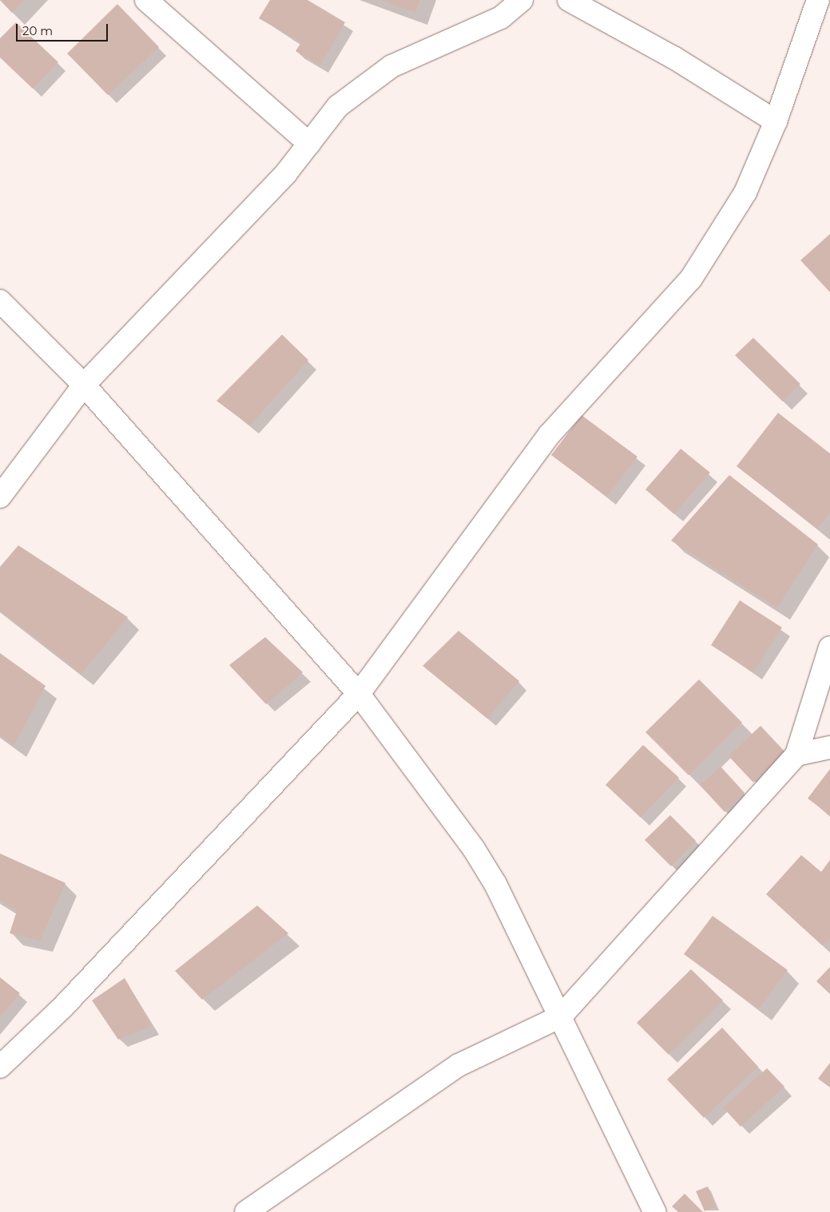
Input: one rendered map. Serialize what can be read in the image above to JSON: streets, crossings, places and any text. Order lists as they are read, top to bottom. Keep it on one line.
{"scale_bar":"20 m"}
